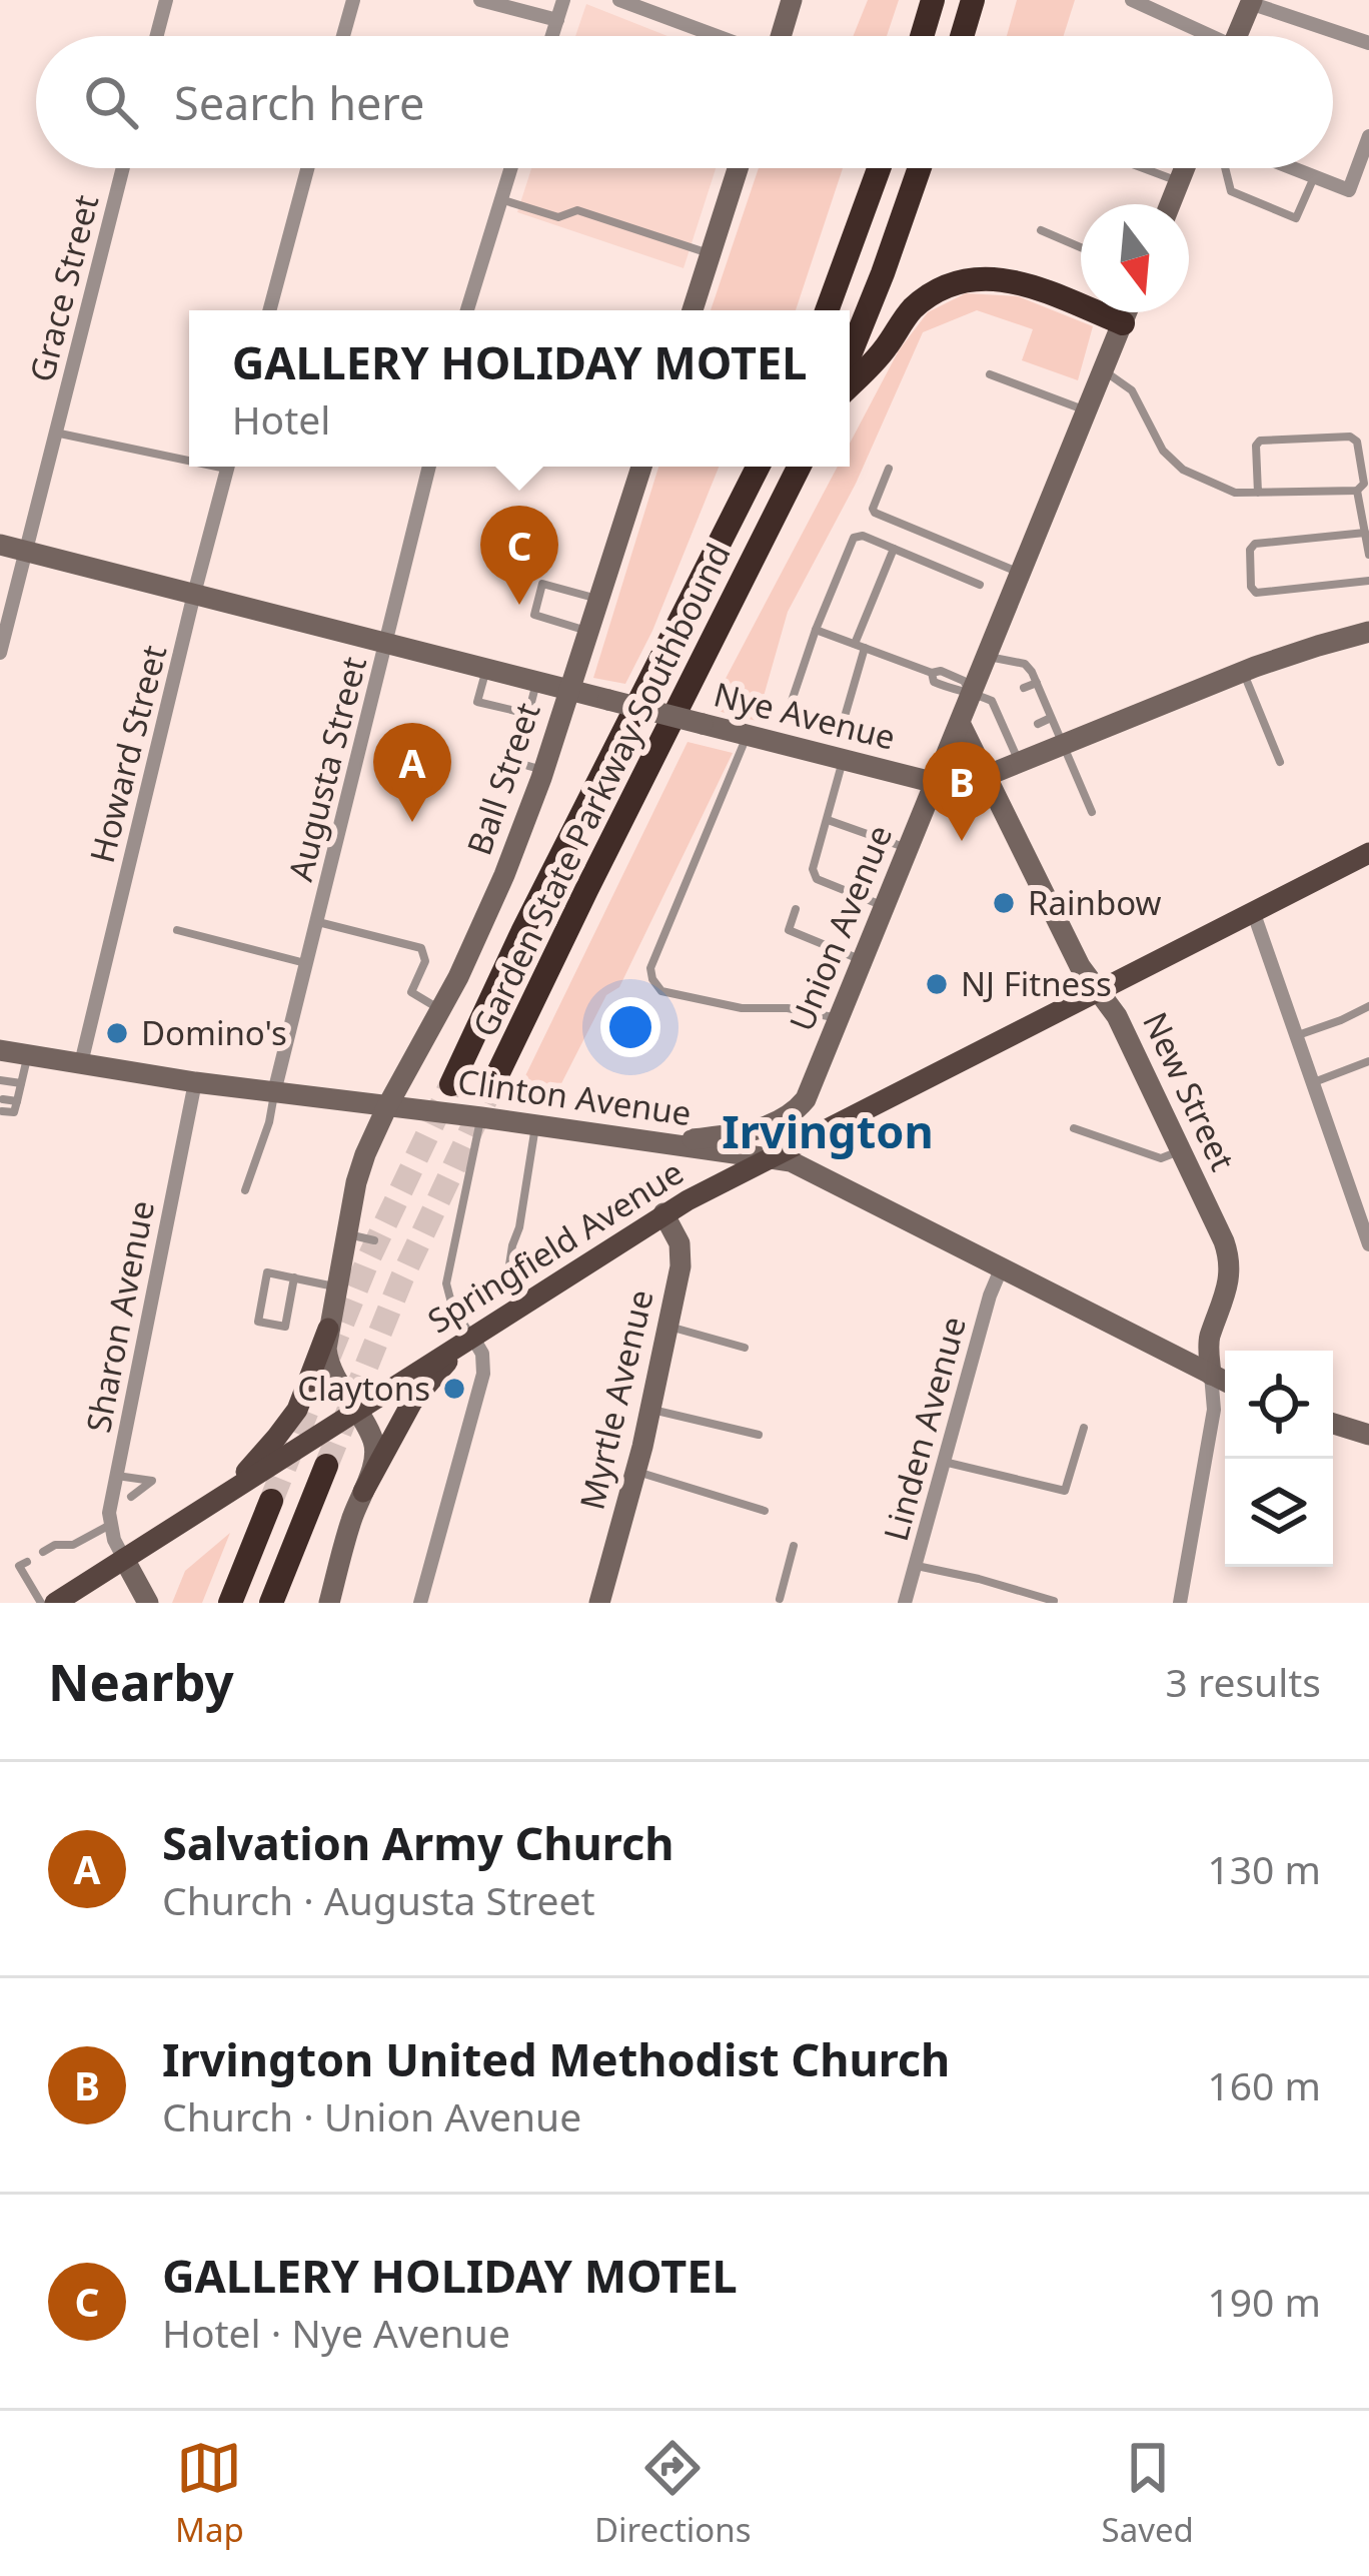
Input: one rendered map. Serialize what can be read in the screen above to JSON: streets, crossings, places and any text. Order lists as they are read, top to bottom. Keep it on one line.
{"streets":{"highway":["Garden State Parkway Southbound"],"main road":["Nye Avenue","Ball Street","Union Avenue","New Street","Clinton Avenue","Springfield Avenue","Myrtle Avenue"],"street":["Grace Street","Howard Street","Augusta Street","Sharon Avenue","Linden Avenue"]},"crossings":[["Grace Street","Nye Avenue"],["Nye Avenue","Howard Street"],["Nye Avenue","Augusta Street"],["Nye Avenue","Ball Street"],["Nye Avenue","Union Avenue"],["Nye Avenue","New Street"],["Howard Street","Clinton Avenue"],["Augusta Street","Clinton Avenue"],["Ball Street","Clinton Avenue"],["Union Avenue","New Street"],["Union Avenue","Clinton Avenue"],["New Street","Clinton Avenue"],["New Street","Springfield Avenue"],["Clinton Avenue","Springfield Avenue"],["Clinton Avenue","Sharon Avenue"],["Clinton Avenue","Linden Avenue"],["Springfield Avenue","Sharon Avenue"],["Springfield Avenue","Myrtle Avenue"]],"districts":["Irvington"],"places":["Rainbow","NJ Fitness","Domino's","Claytons"],"north":"bottom","page":{"search":"Search here","popup":["GALLERY HOLIDAY MOTEL","Hotel"],"pins":["C","A","B"],"heading":["Nearby","3 results"],"list":[{"mark":"A","name":"Salvation Army Church","note":"Church · Augusta Street","value":"130 m"},{"mark":"B","name":"Irvington United Methodist Church","note":"Church · Union Avenue","value":"160 m"},{"mark":"C","name":"GALLERY HOLIDAY MOTEL","note":"Hotel · Nye Avenue","value":"190 m"}],"nav":["Map","Directions","Saved"]}}
